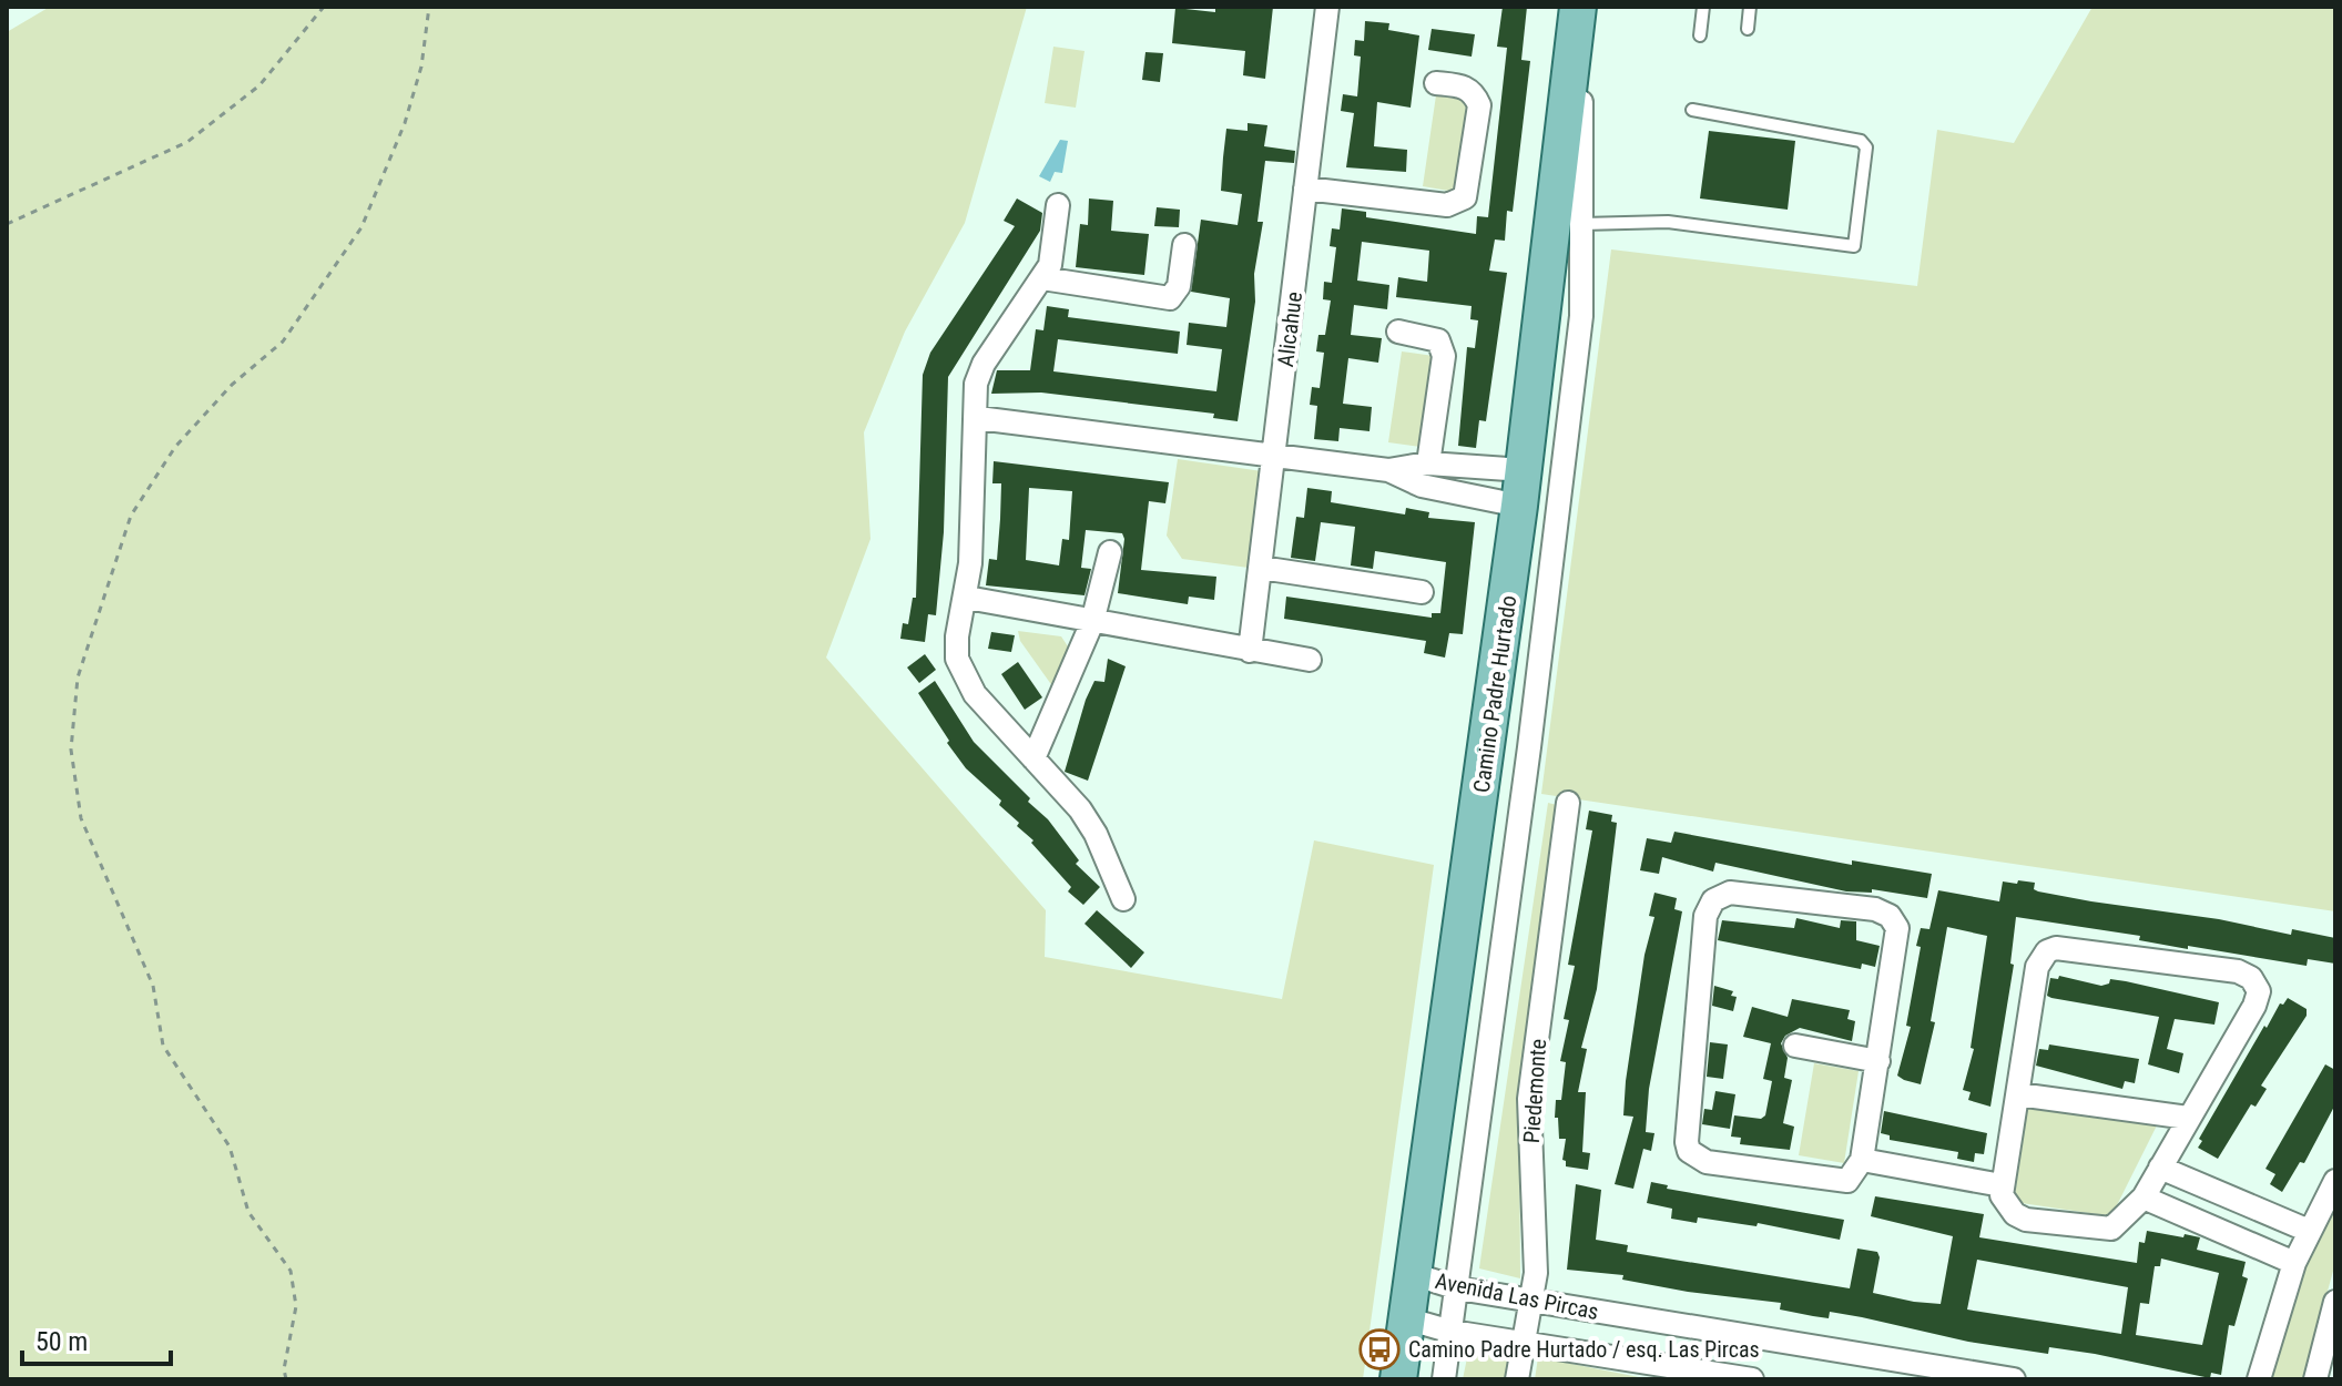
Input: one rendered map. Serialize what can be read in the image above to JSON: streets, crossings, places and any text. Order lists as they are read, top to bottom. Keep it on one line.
{"streets":{"main road":["Camino Padre Hurtado"],"street":["Alicahue","Piedemonte","Avenida Las Pircas"]},"crossings":[["Camino Padre Hurtado","Avenida Las Pircas"],["Piedemonte","Avenida Las Pircas"]],"places":{"bus stop":["Camino Padre Hurtado / esq. Las Pircas"]},"scale_bar":"50 m"}
